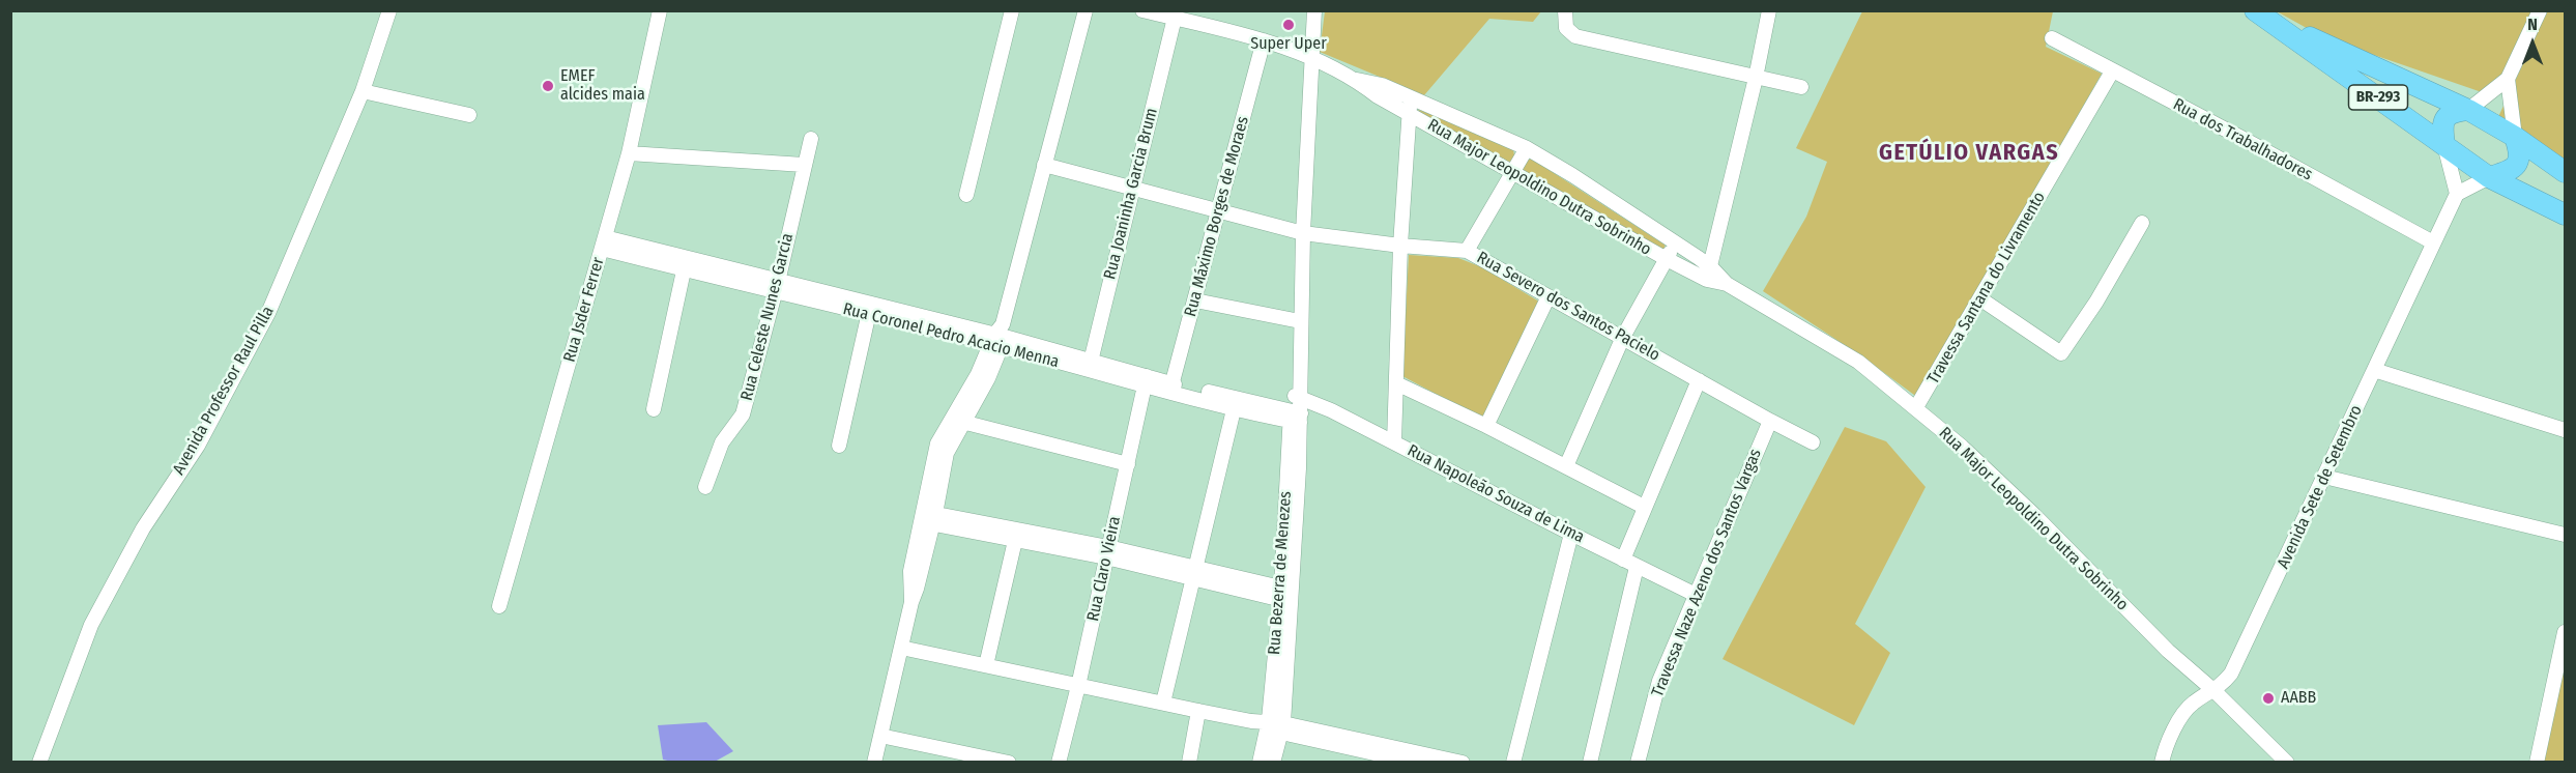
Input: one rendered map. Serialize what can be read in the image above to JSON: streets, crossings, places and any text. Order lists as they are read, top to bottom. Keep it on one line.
{"streets":{"highway":["BR-293"],"street":["Rua dos Trabalhadores","Rua Major Leopoldino Dutra Sobrinho","Rua Joaninha Garcia Brum","Rua Máximo Borges de Moraes","Travessa Santana do Livramento","Rua Severo dos Santos Pacielo","Rua Jsder Ferrer","Rua Celeste Nunes Garcia","Rua Coronel Pedro Acacio Menna","Avenida Professor Raul Pilla","Avenida Sete de Setembro","Rua Napoleão Souza de Lima","Rua Claro Vieira","Rua Bezerra de Menezes","Travessa Naze Azeno dos Santos Vargas"]},"crossings":[["Rua dos Trabalhadores","Travessa Santana do Livramento"],["Rua dos Trabalhadores","Avenida Sete de Setembro"],["Rua Major Leopoldino Dutra Sobrinho","Rua Joaninha Garcia Brum"],["Rua Major Leopoldino Dutra Sobrinho","Rua Máximo Borges de Moraes"],["Rua Major Leopoldino Dutra Sobrinho","Travessa Santana do Livramento"],["Rua Major Leopoldino Dutra Sobrinho","Avenida Sete de Setembro"],["Rua Major Leopoldino Dutra Sobrinho","Rua Bezerra de Menezes"],["Rua Joaninha Garcia Brum","Rua Severo dos Santos Pacielo"],["Rua Joaninha Garcia Brum","Rua Coronel Pedro Acacio Menna"],["Rua Máximo Borges de Moraes","Rua Severo dos Santos Pacielo"],["Rua Máximo Borges de Moraes","Rua Coronel Pedro Acacio Menna"],["Rua Severo dos Santos Pacielo","Rua Bezerra de Menezes"],["Rua Severo dos Santos Pacielo","Travessa Naze Azeno dos Santos Vargas"],["Rua Jsder Ferrer","Rua Coronel Pedro Acacio Menna"],["Rua Celeste Nunes Garcia","Rua Coronel Pedro Acacio Menna"],["Rua Coronel Pedro Acacio Menna","Rua Claro Vieira"],["Rua Coronel Pedro Acacio Menna","Rua Bezerra de Menezes"],["Rua Napoleão Souza de Lima","Rua Bezerra de Menezes"],["Rua Napoleão Souza de Lima","Travessa Naze Azeno dos Santos Vargas"]],"districts":["GETÚLIO VARGAS"],"places":["Super Uper","EMEF alcides maia","AABB"],"north":"top"}
